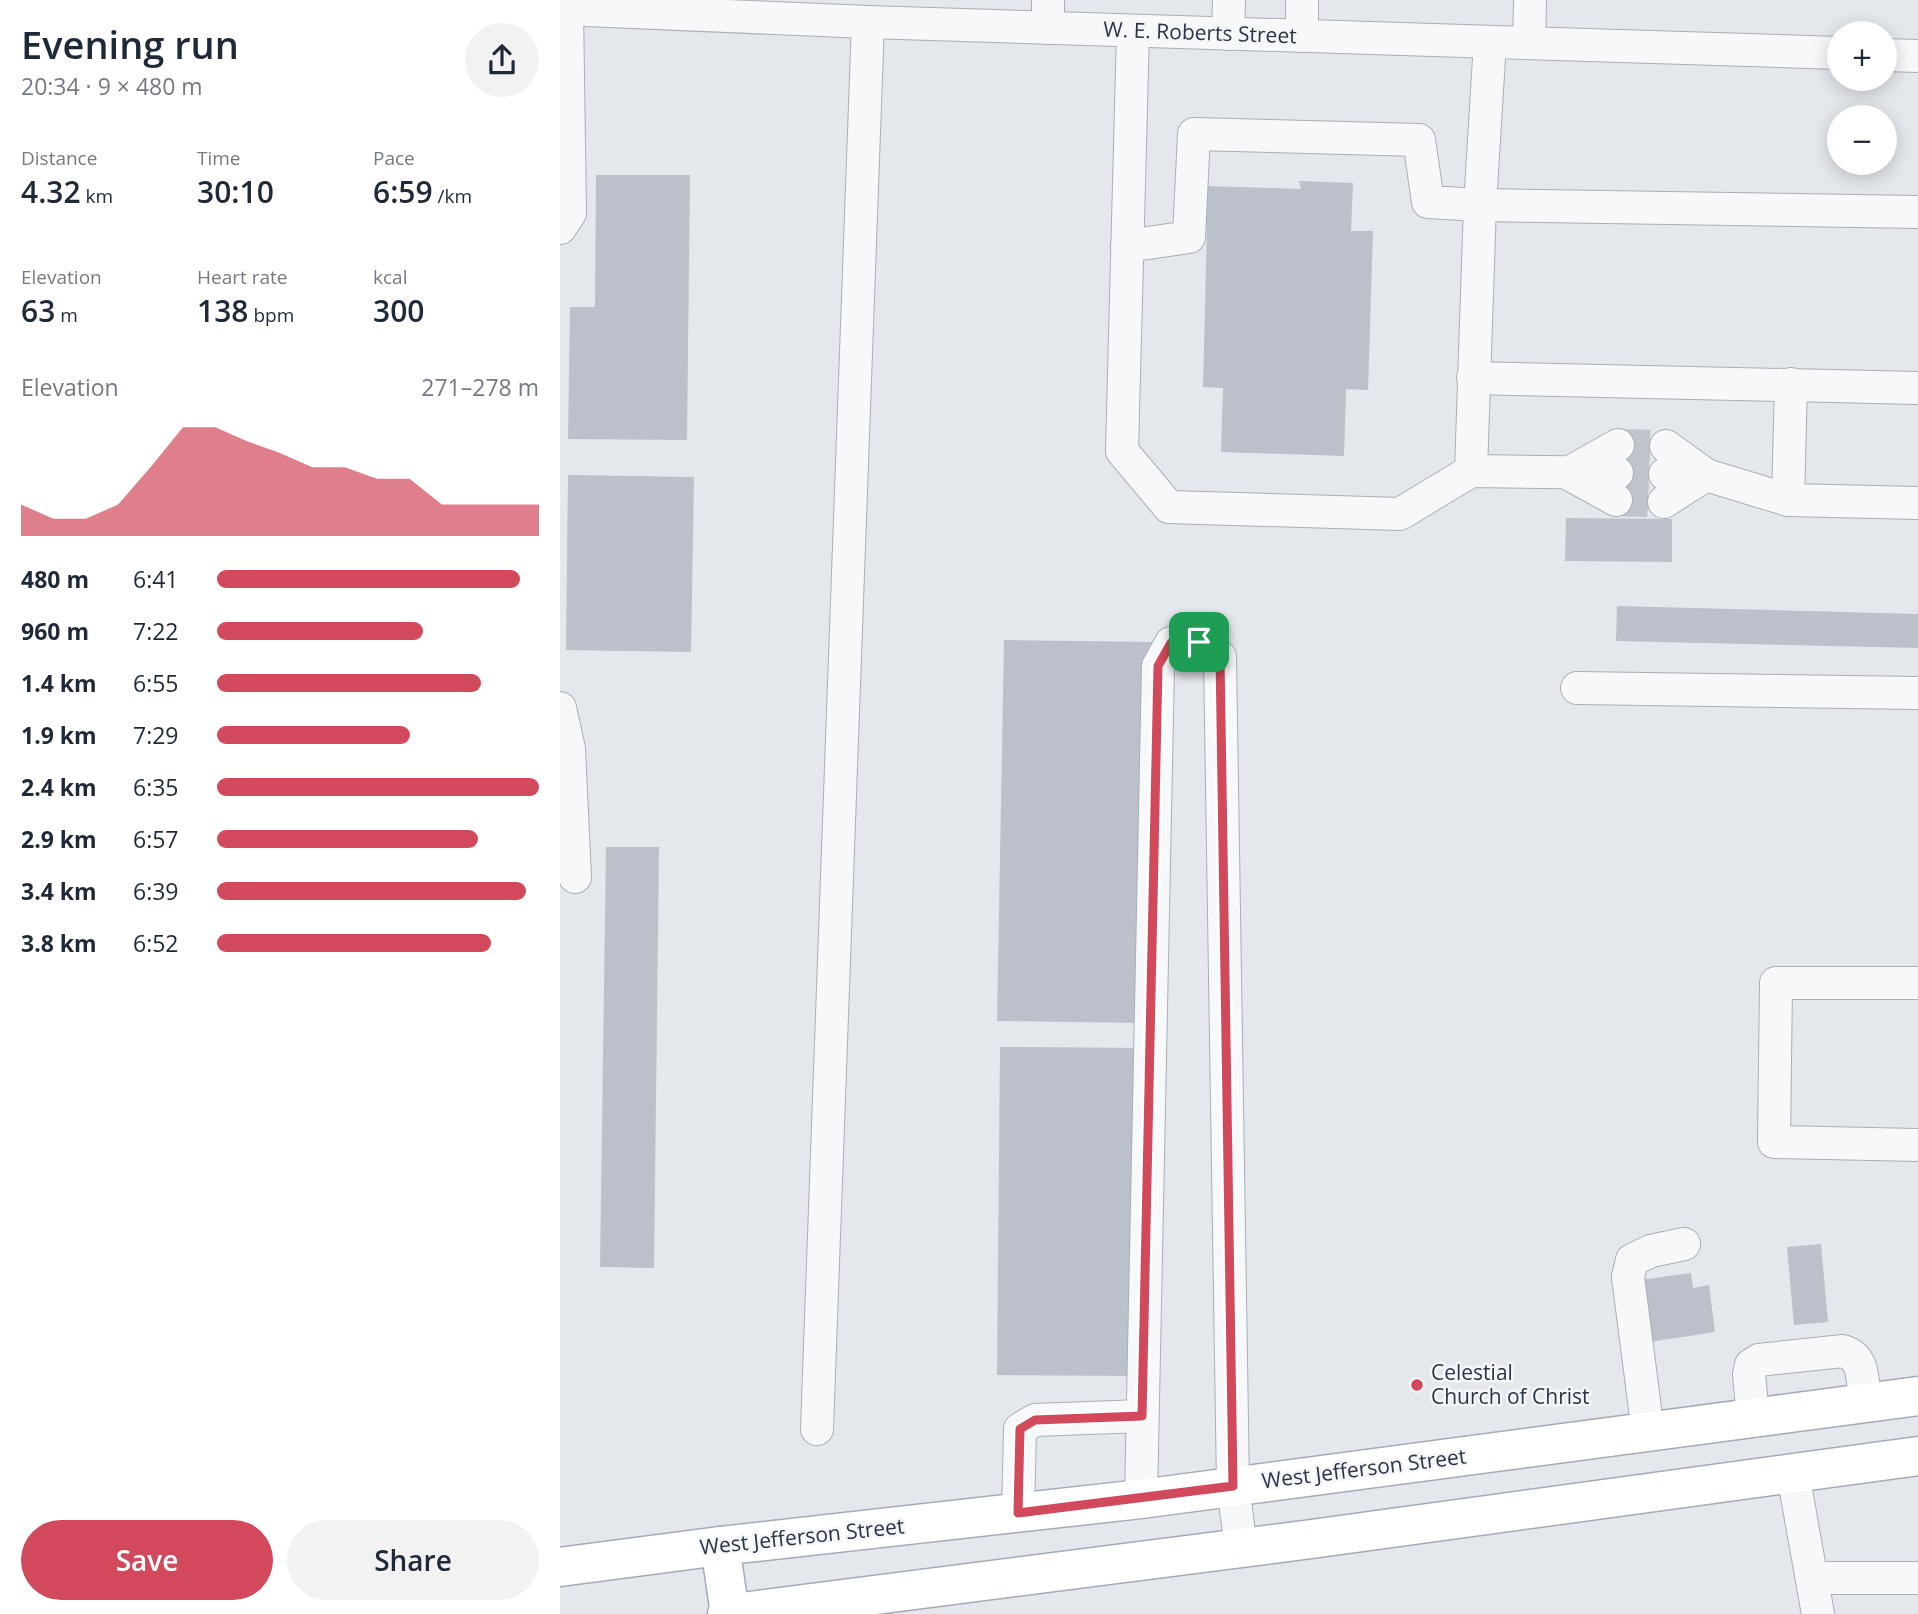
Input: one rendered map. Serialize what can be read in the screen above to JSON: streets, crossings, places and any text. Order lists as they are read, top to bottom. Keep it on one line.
{"streets":{"main road":["West Jefferson Street"],"street":["W. E. Roberts Street"]},"places":["Celestial Church of Christ"],"page":{"heading":["Evening run","20:34 · 9 × 480 m"],"map_buttons":["+","−"],"stats":[["Distance","4.32 km"],["Time","30:10"],["Pace","6:59 /km"],["Elevation","63 m"],["Heart rate","138 bpm"],["kcal","300"]],"chart":["Elevation","271–278 m"],"list":[{"name":"480 m","note":"6:41"},{"name":"960 m","note":"7:22"},{"name":"1.4 km","note":"6:55"},{"name":"1.9 km","note":"7:29"},{"name":"2.4 km","note":"6:35"},{"name":"2.9 km","note":"6:57"},{"name":"3.4 km","note":"6:39"},{"name":"3.8 km","note":"6:52"}],"buttons":["Save","Share"]}}
